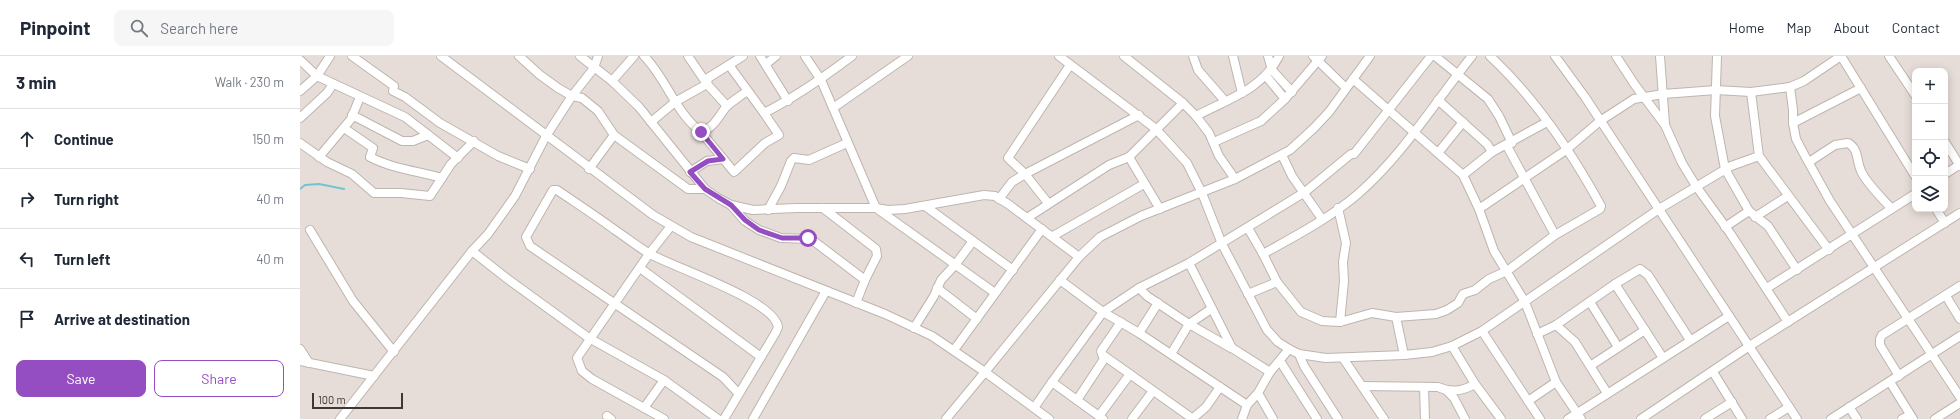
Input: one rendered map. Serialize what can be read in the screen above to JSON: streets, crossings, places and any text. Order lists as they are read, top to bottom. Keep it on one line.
{"scale_bar":"100 m","page":{"header":"Pinpoint","search":"Search here","nav":["Home","Map","About","Contact"],"heading":["3 min","Walk · 230 m"],"map_buttons":["+","−"],"list":[["Continue","150 m"],["Turn right","40 m"],["Turn left","40 m"],"Arrive at destination"],"buttons":["Save","Share"],"scale":"100 m"}}
